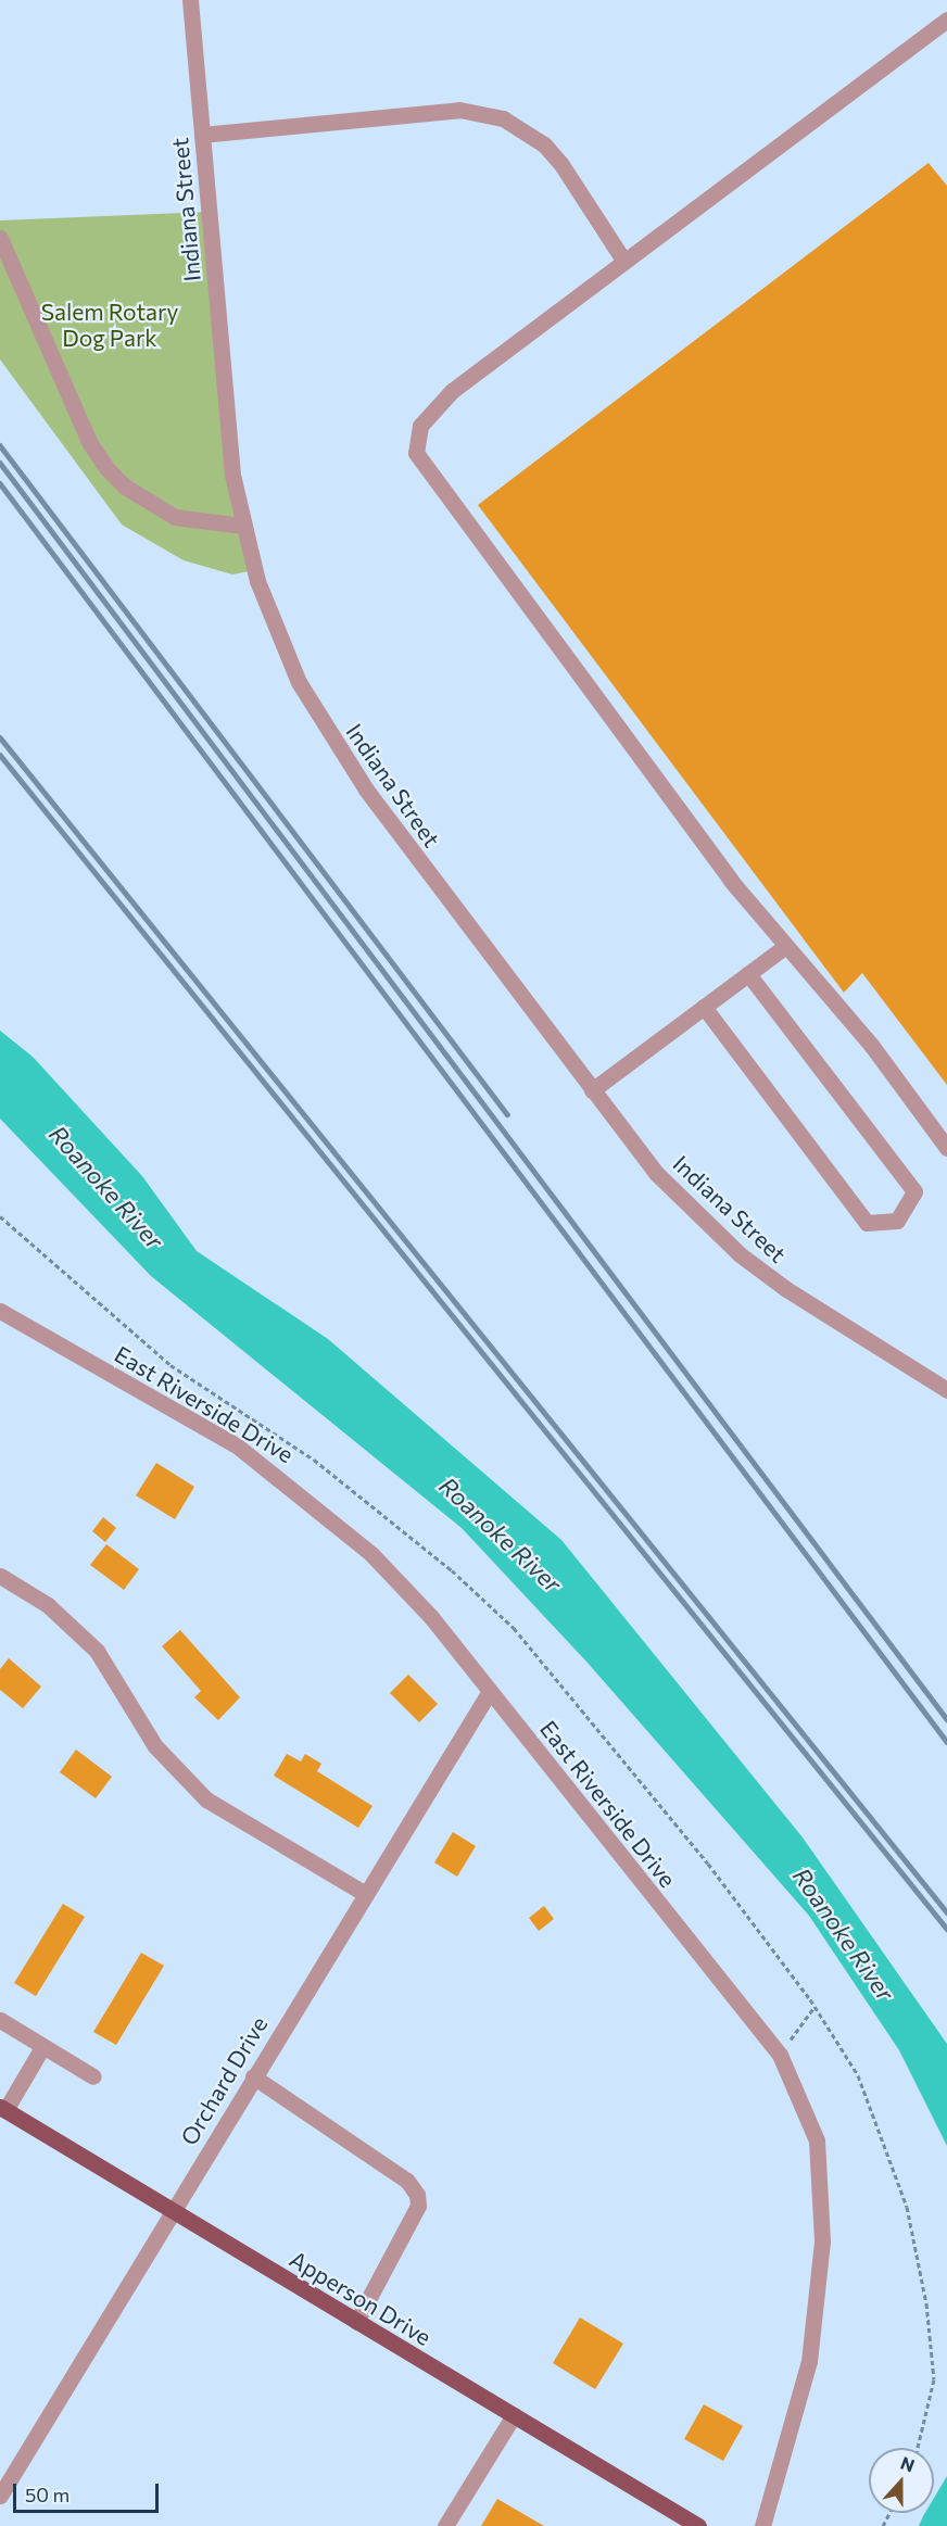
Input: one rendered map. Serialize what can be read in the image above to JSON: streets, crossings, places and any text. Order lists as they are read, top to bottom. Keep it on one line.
{"streets":{"main road":["Apperson Drive"],"street":["Indiana Street","East Riverside Drive","Orchard Drive"]},"crossings":[["East Riverside Drive","Orchard Drive"],["Orchard Drive","Apperson Drive"]],"water":["Roanoke River"],"parks":["Salem Rotary Dog Park"],"scale_bar":"50 m","north":"top"}
